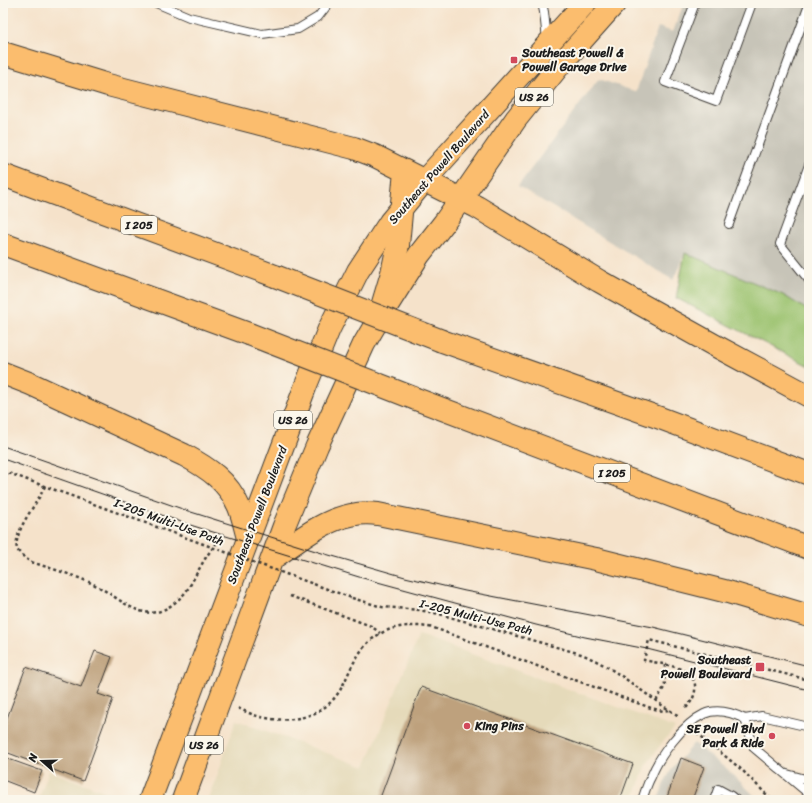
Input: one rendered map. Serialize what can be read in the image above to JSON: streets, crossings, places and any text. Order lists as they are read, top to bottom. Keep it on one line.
{"streets":{"main road":["US 26","Southeast Powell Boulevard","I 205"],"path":["I-205 Multi-Use Path"]},"places":{"transit":["Southeast Powell & Powell Garage Drive","Southeast Powell Boulevard"],"other":["King Pins","SE Powell Blvd Park & Ride"]},"north":"left"}
